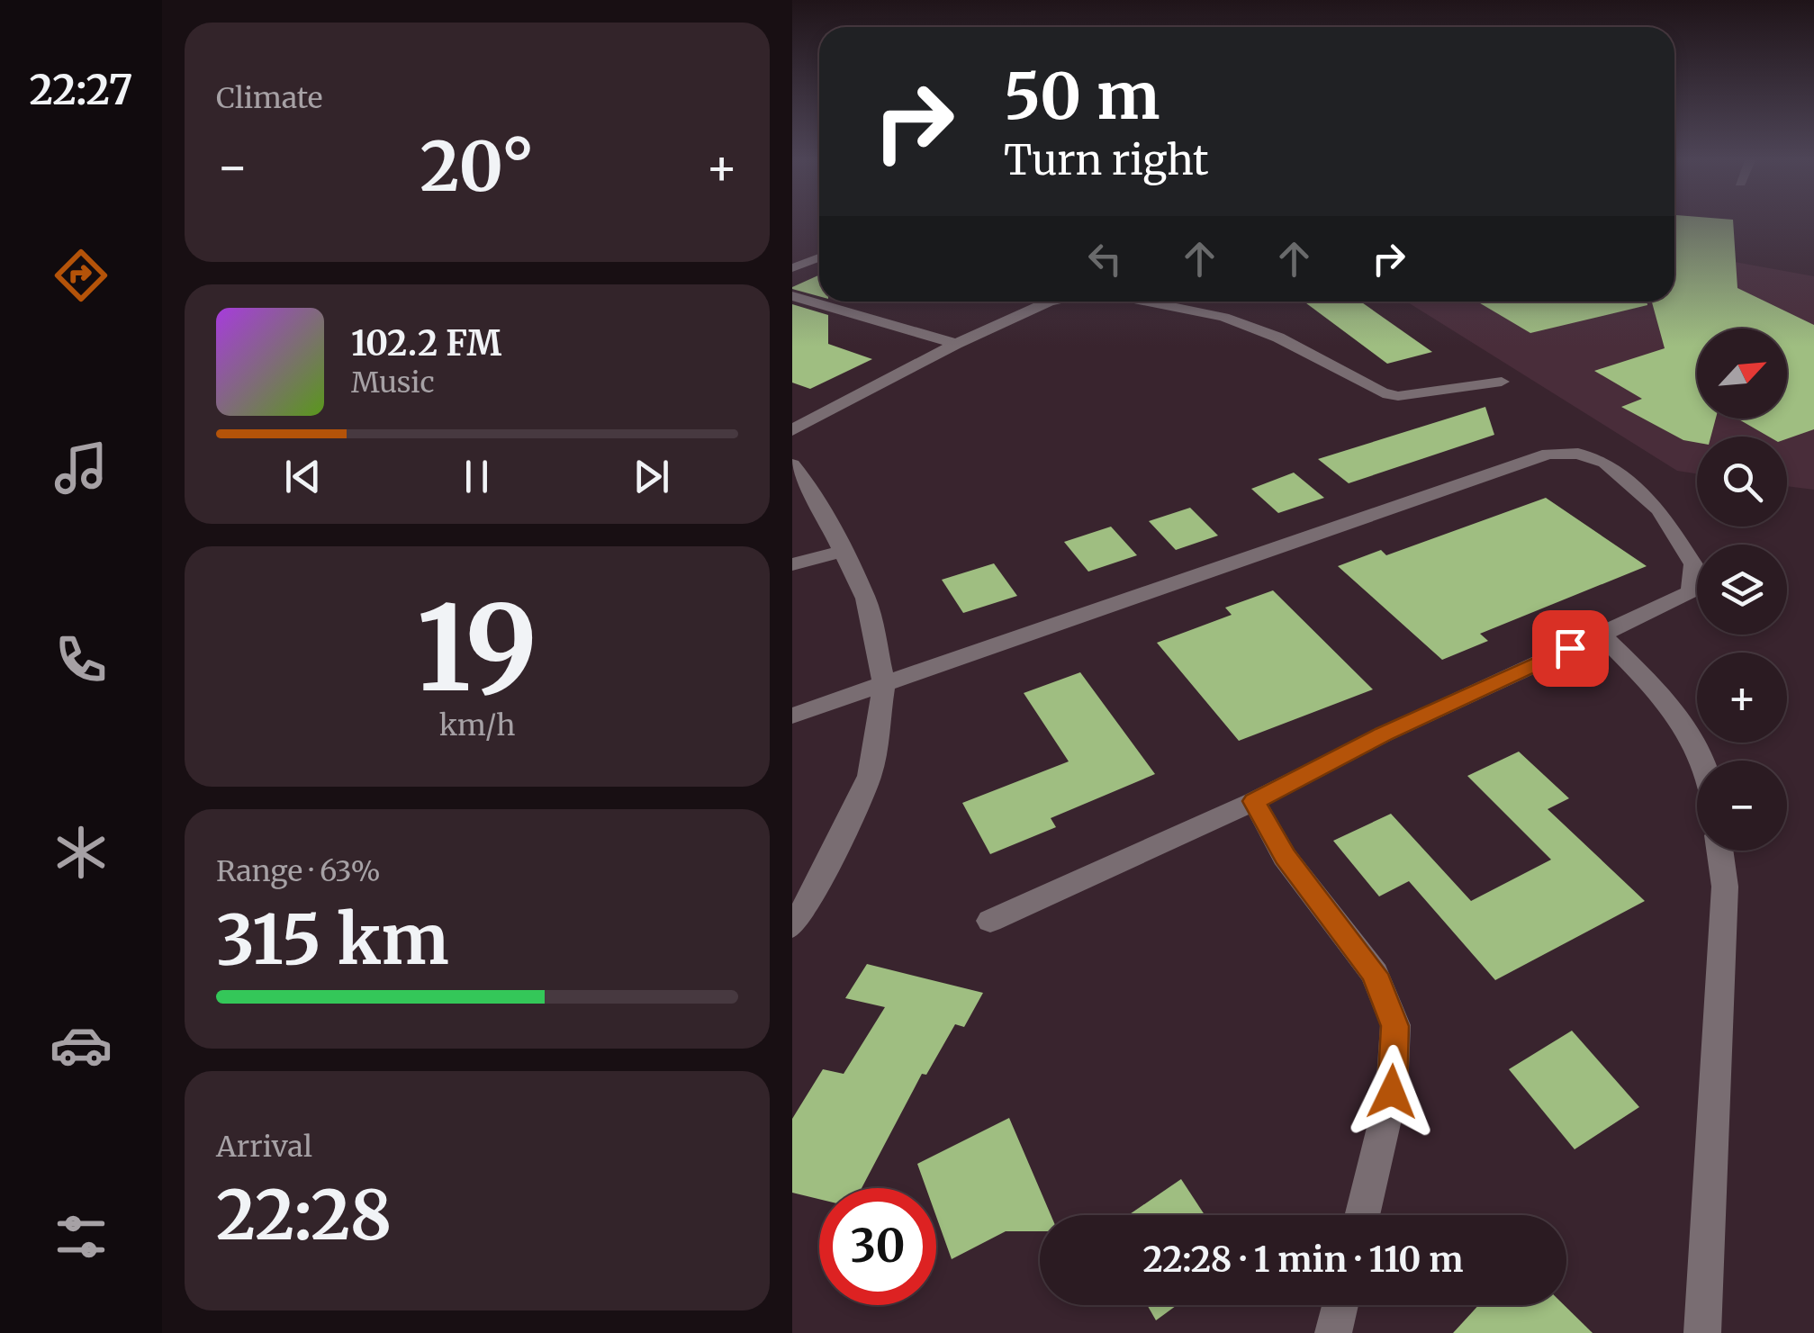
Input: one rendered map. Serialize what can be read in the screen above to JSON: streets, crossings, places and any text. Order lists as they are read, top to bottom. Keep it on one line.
{"north":"top right","page":{"tabs":"22:27","tile":["Climate",["19","km/h"],["Range · 63%","315 km"],["Arrival","22:28"]],"turn":["50 m","Turn right"],"heat":["−","20°","+"],"song":["102.2 FM","Music"],"map_buttons":["+","−"],"limit":"30","trip":"22:28 · 1 min · 110 m"}}
